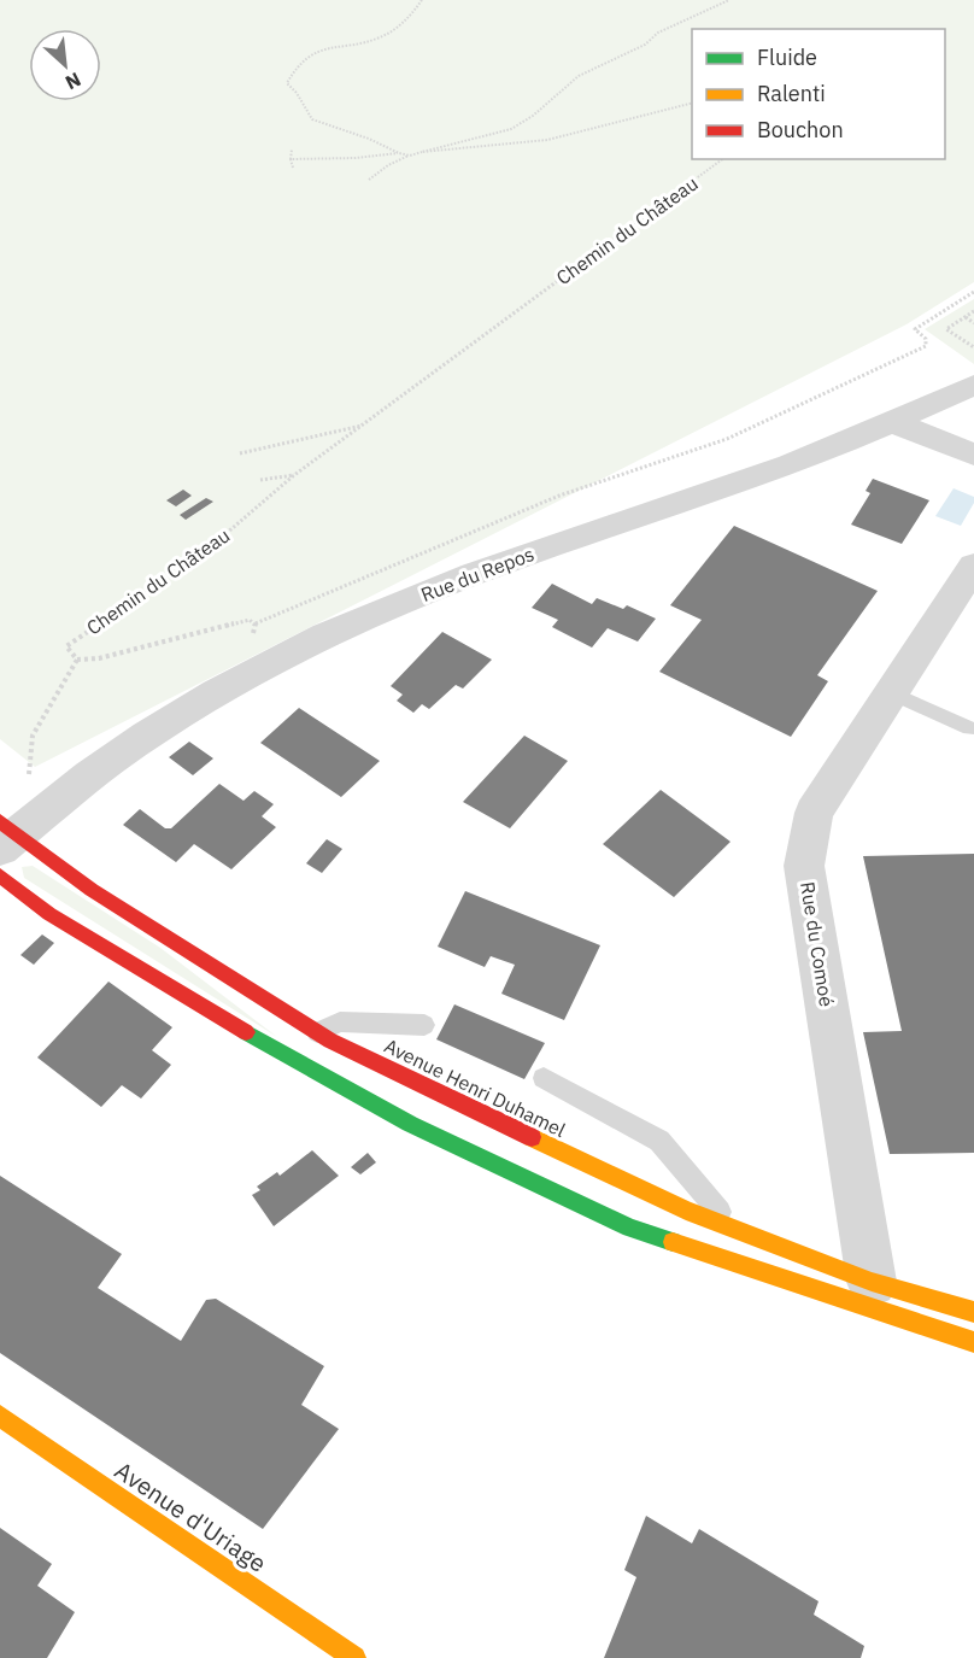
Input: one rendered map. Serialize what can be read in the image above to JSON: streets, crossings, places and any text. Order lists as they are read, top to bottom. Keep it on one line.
{"streets":{"main road":["Avenue Henri Duhamel","Avenue d'Uriage"],"street":["Rue du Repos","Rue du Comoé"],"path":["Chemin du Château"]},"crossings":[["Rue du Repos","Avenue Henri Duhamel"],["Rue du Comoé","Avenue Henri Duhamel"]],"legend":["Fluide","Ralenti","Bouchon"],"north":"bottom right"}
